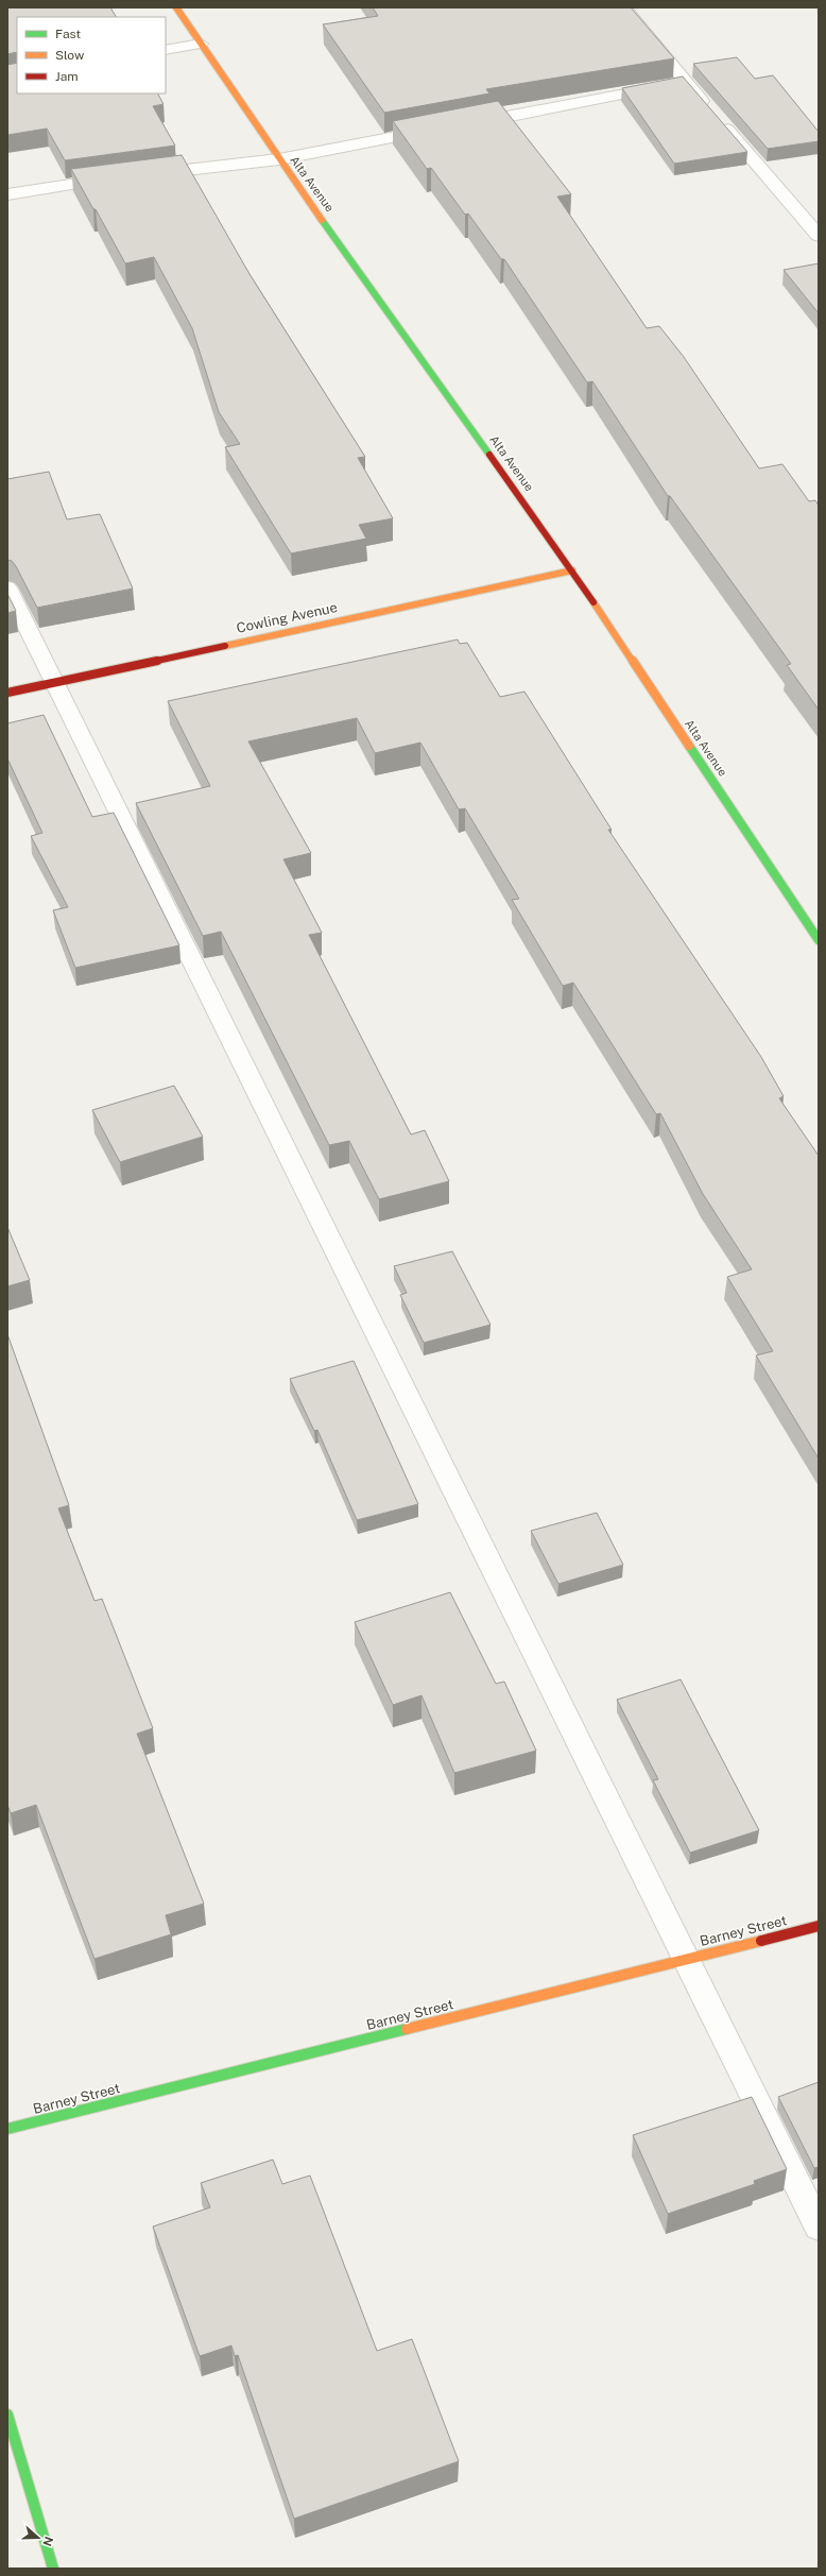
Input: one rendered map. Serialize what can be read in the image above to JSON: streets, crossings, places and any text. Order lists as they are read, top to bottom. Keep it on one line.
{"streets":{"street":["Alta Avenue","Cowling Avenue","Barney Street"]},"crossings":[["Alta Avenue","Cowling Avenue"]],"legend":["Fast","Slow","Jam"],"north":"right"}
